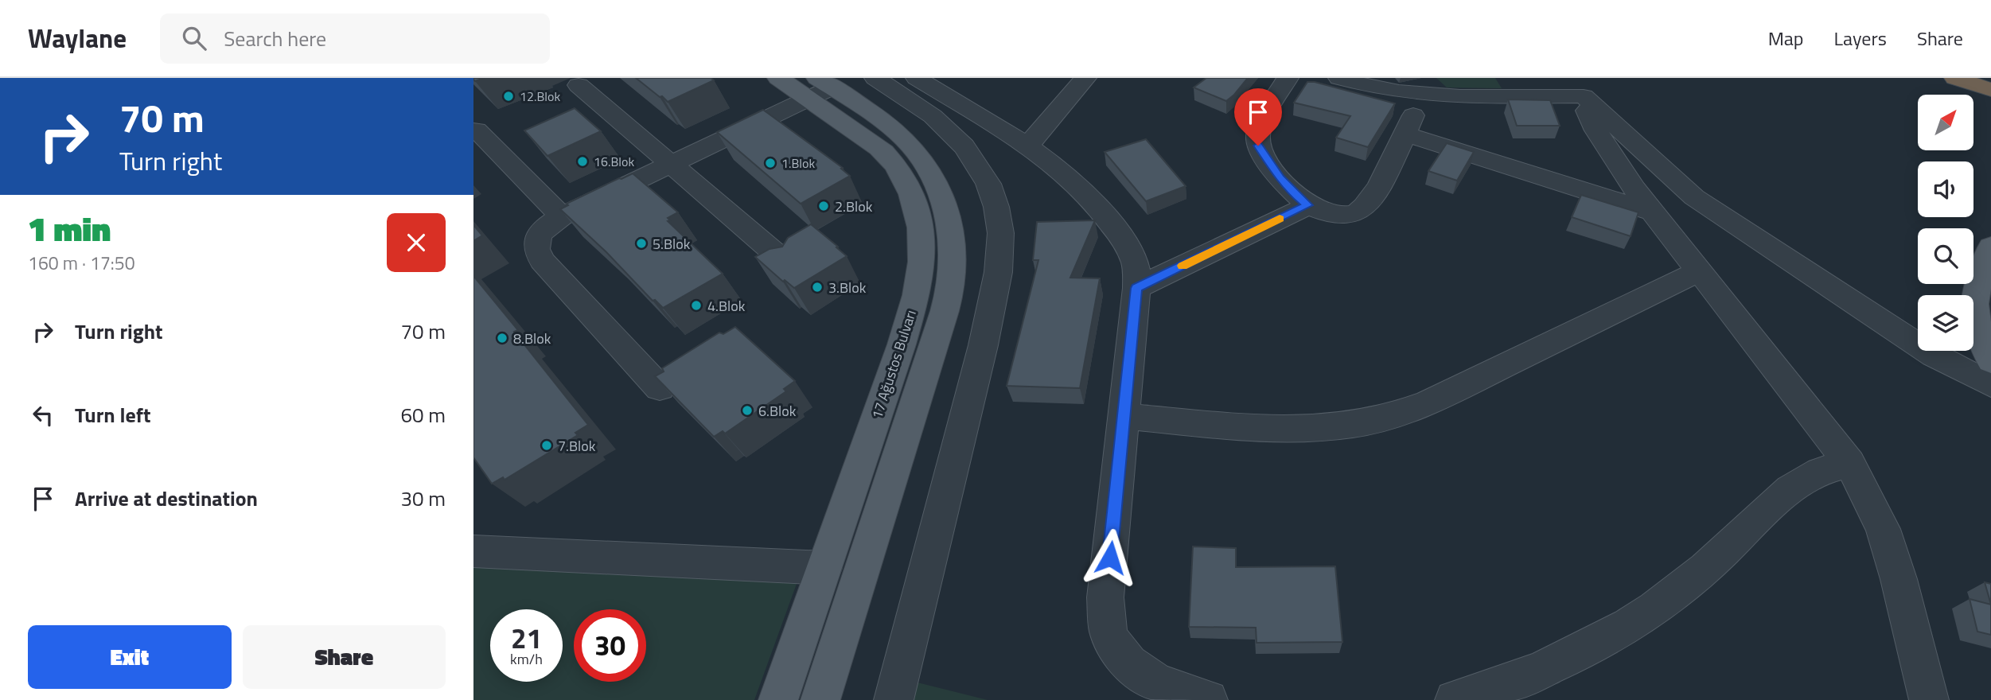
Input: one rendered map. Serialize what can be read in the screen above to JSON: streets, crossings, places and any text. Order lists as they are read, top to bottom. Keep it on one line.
{"streets":{"main road":["17 Ağustos Bulvarı"]},"places":["12.Blok","16.Blok","1.Blok","2.Blok","5.Blok","3.Blok","4.Blok","8.Blok","6.Blok","7.Blok"],"north":"top right","page":{"header":"Waylane","search":"Search here","nav":["Map","Layers","Share"],"turn":["70 m","Turn right"],"heading":["1 min","160 m · 17:50"],"list":[{"name":"Turn right","value":"70 m"},{"name":"Turn left","value":"60 m"},{"name":"Arrive at destination","value":"30 m"}],"speed":"21 km/h","limit":"30","buttons":["Exit","Share"]}}
